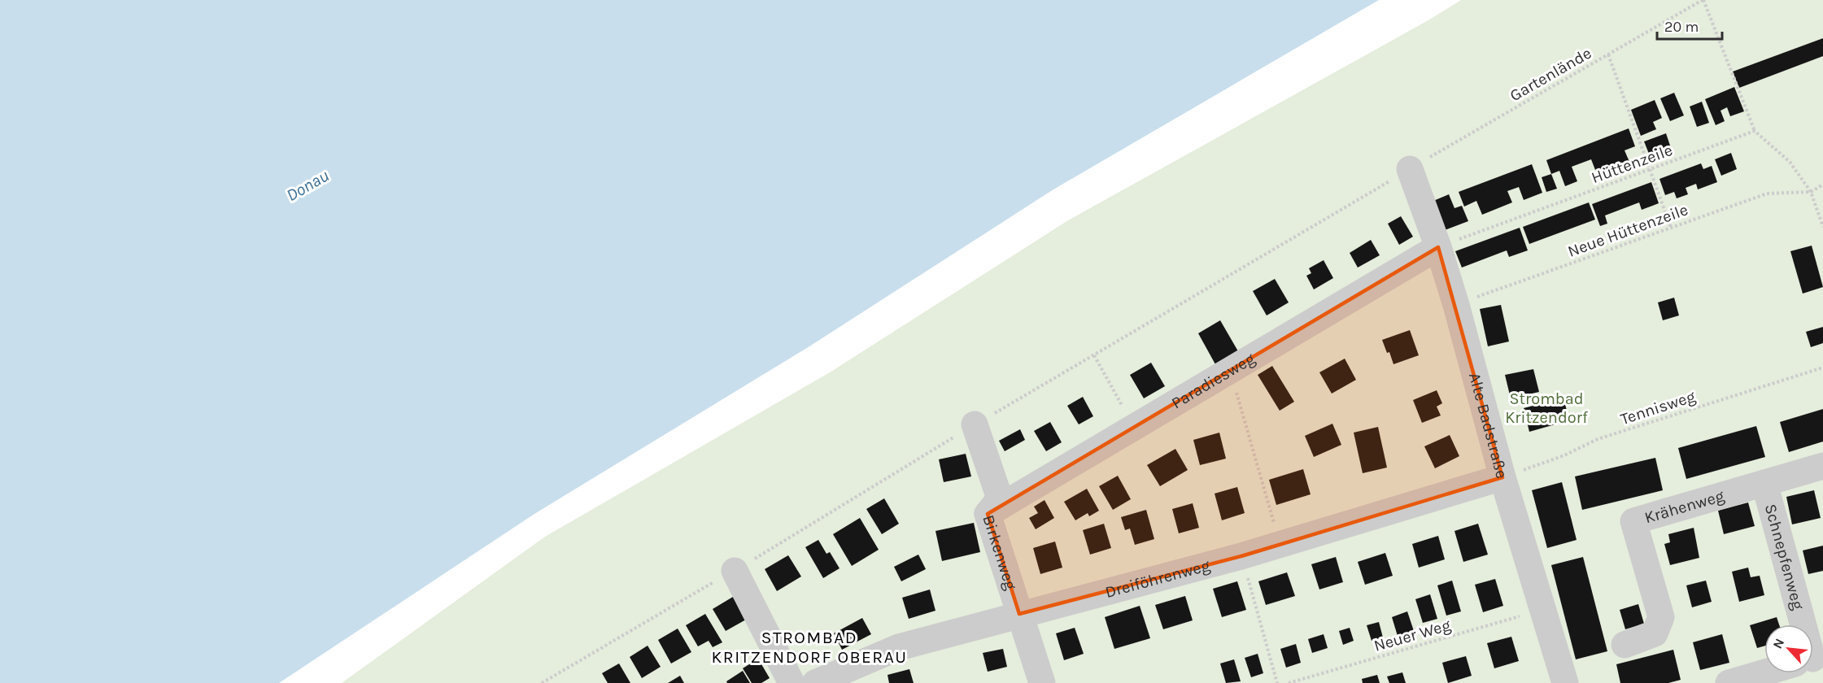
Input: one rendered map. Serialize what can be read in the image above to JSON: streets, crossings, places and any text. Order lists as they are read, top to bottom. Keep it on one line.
{"streets":{"street":["Paradiesweg","Alte Badstraße","Krähenweg","Birkenweg","Schnepfenweg","Dreiföhrenweg"],"path":["Gartenlände","Hüttenzeile","Neue Hüttenzeile","Tennisweg","Neuer Weg"]},"crossings":[["Gartenlände","Alte Badstraße"],["Hüttenzeile","Paradiesweg"],["Hüttenzeile","Alte Badstraße"],["Neue Hüttenzeile","Alte Badstraße"],["Paradiesweg","Alte Badstraße"],["Paradiesweg","Birkenweg"],["Tennisweg","Alte Badstraße"],["Tennisweg","Dreiföhrenweg"],["Alte Badstraße","Dreiföhrenweg"],["Alte Badstraße","Neuer Weg"],["Krähenweg","Schnepfenweg"],["Birkenweg","Dreiföhrenweg"]],"districts":["STROMBAD KRITZENDORF OBERAU"],"water":["Donau"],"parks":["Strombad Kritzendorf"],"scale_bar":"20 m","north":"top left"}
